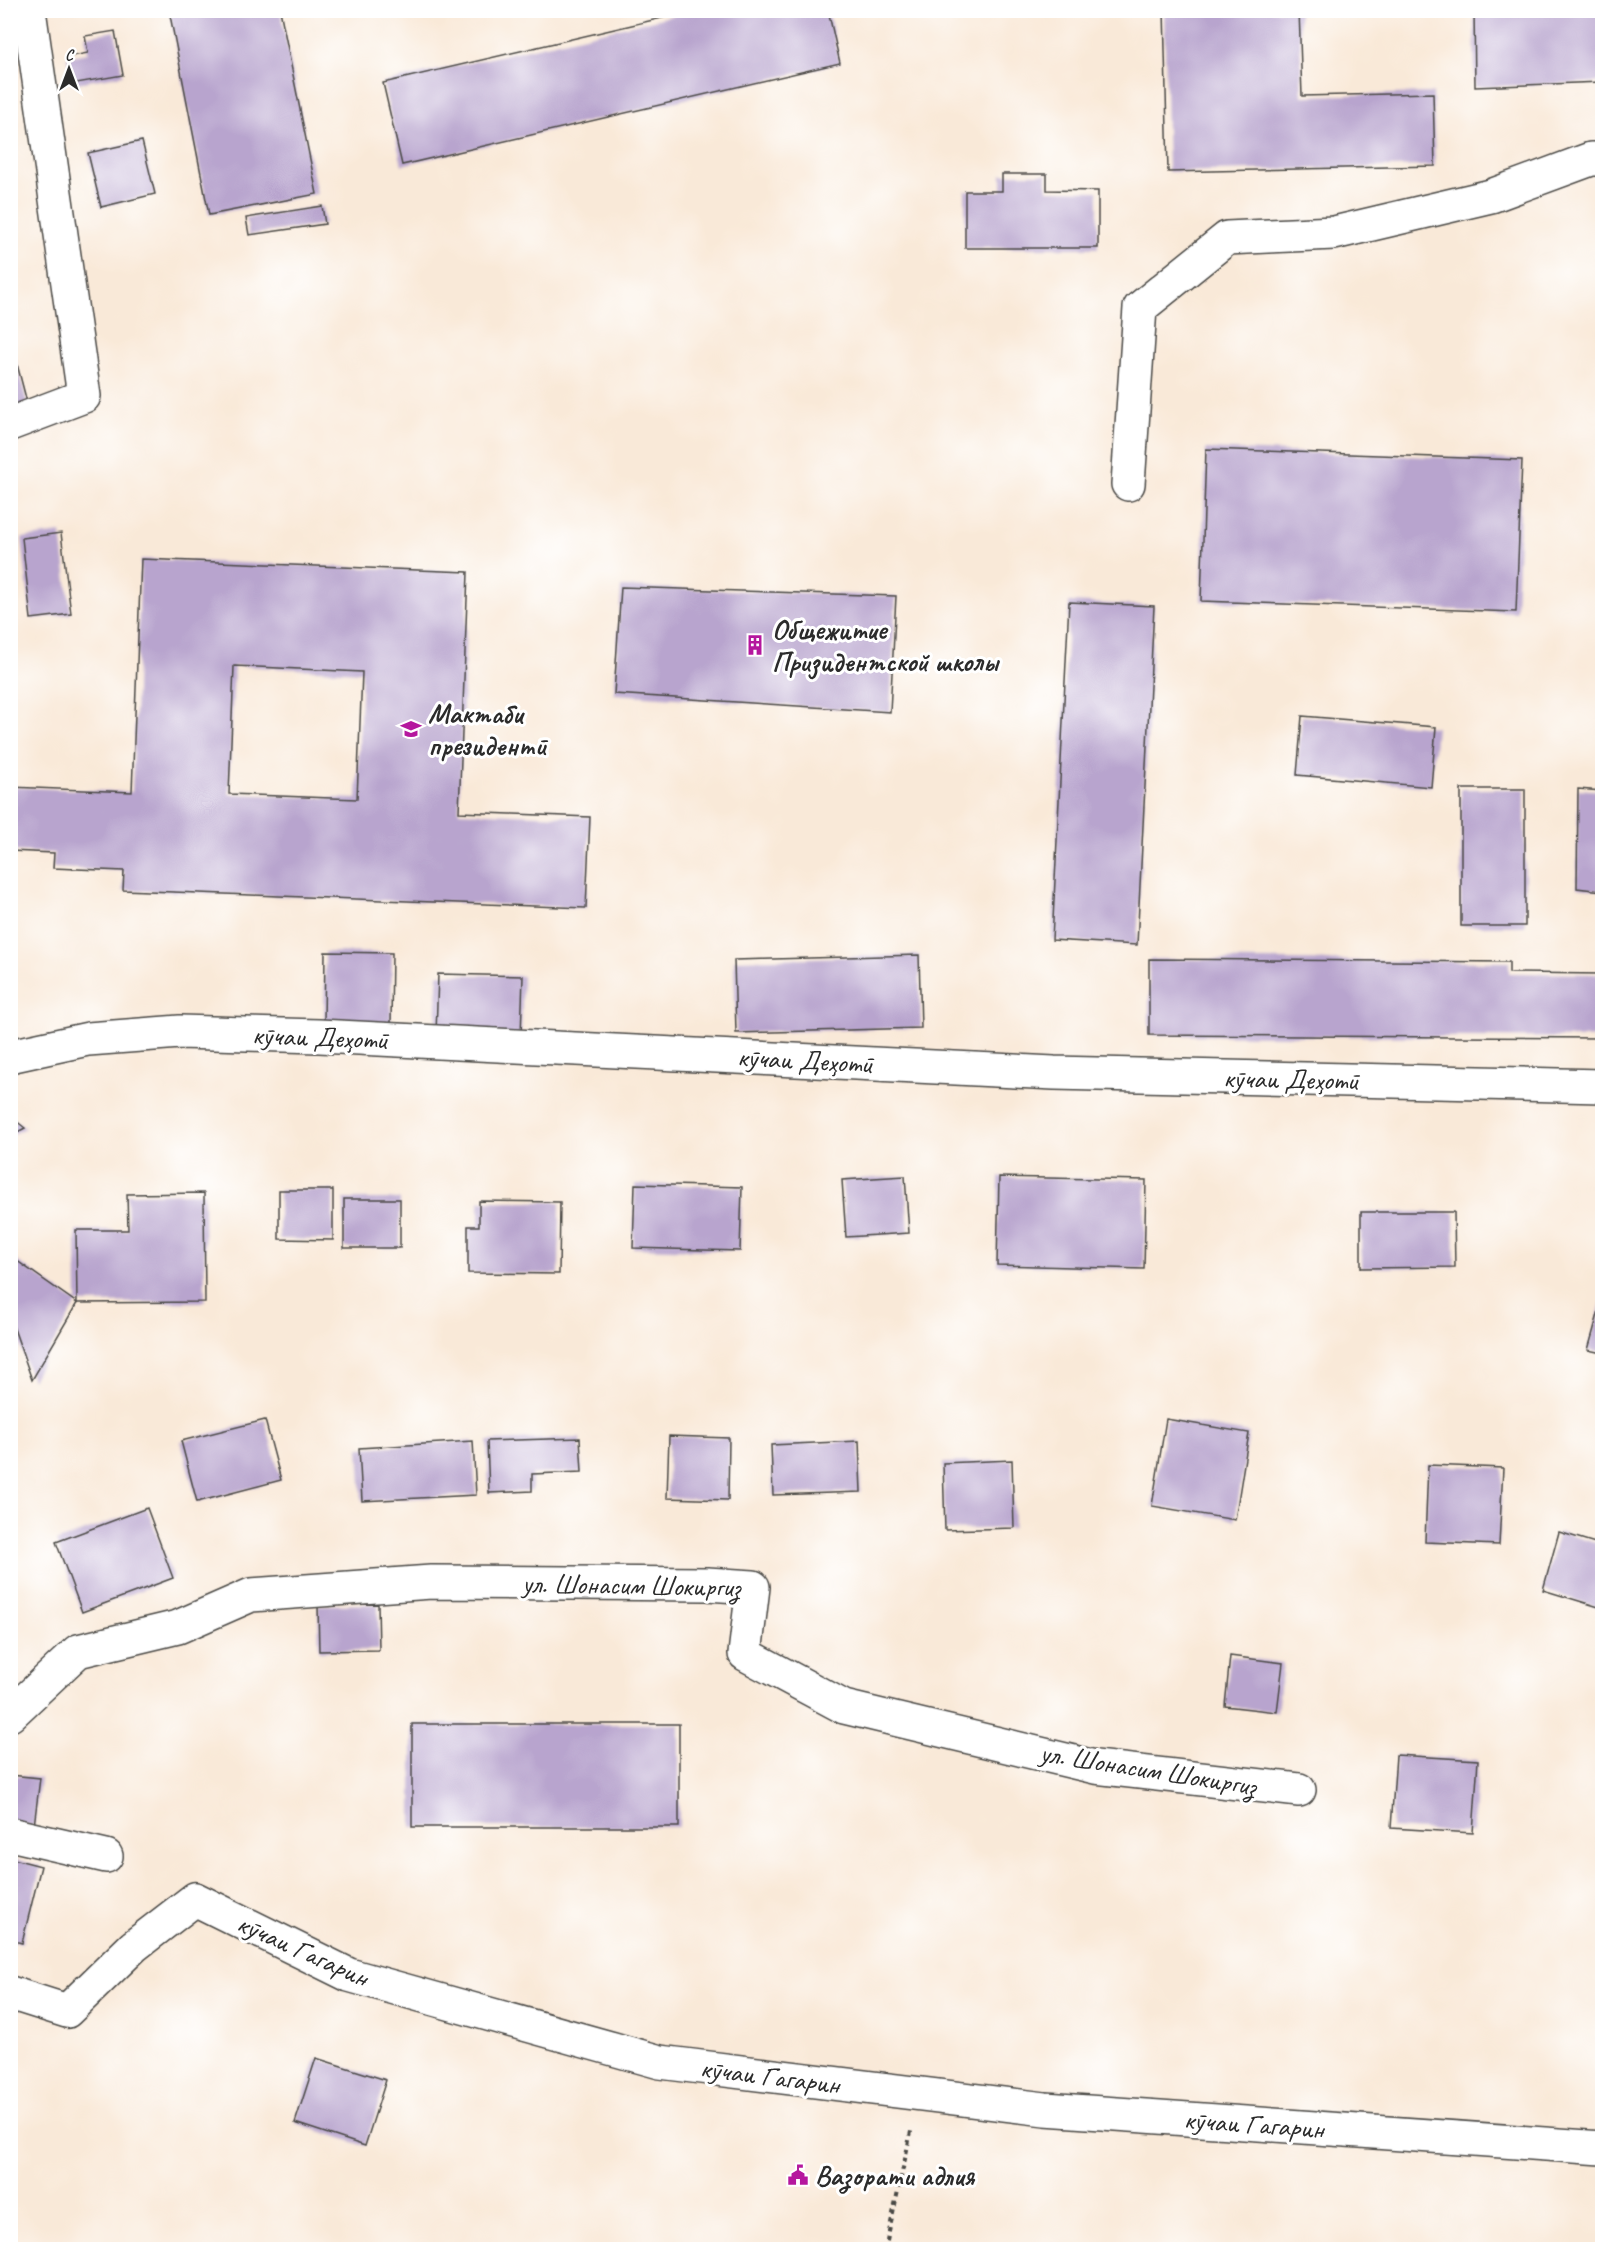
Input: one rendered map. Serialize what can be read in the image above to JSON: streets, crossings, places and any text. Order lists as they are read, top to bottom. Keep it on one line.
{"streets":{"street":["кӯчаи Деҳотӣ","ул. Шонасим Шокиргиз","кӯчаи Гагарин"]},"places":{"building":["Общежитие Призидентской школы"],"school or university":["Мактаби президентӣ"],"public building":["Вазорати адлия"]},"north":"top"}
